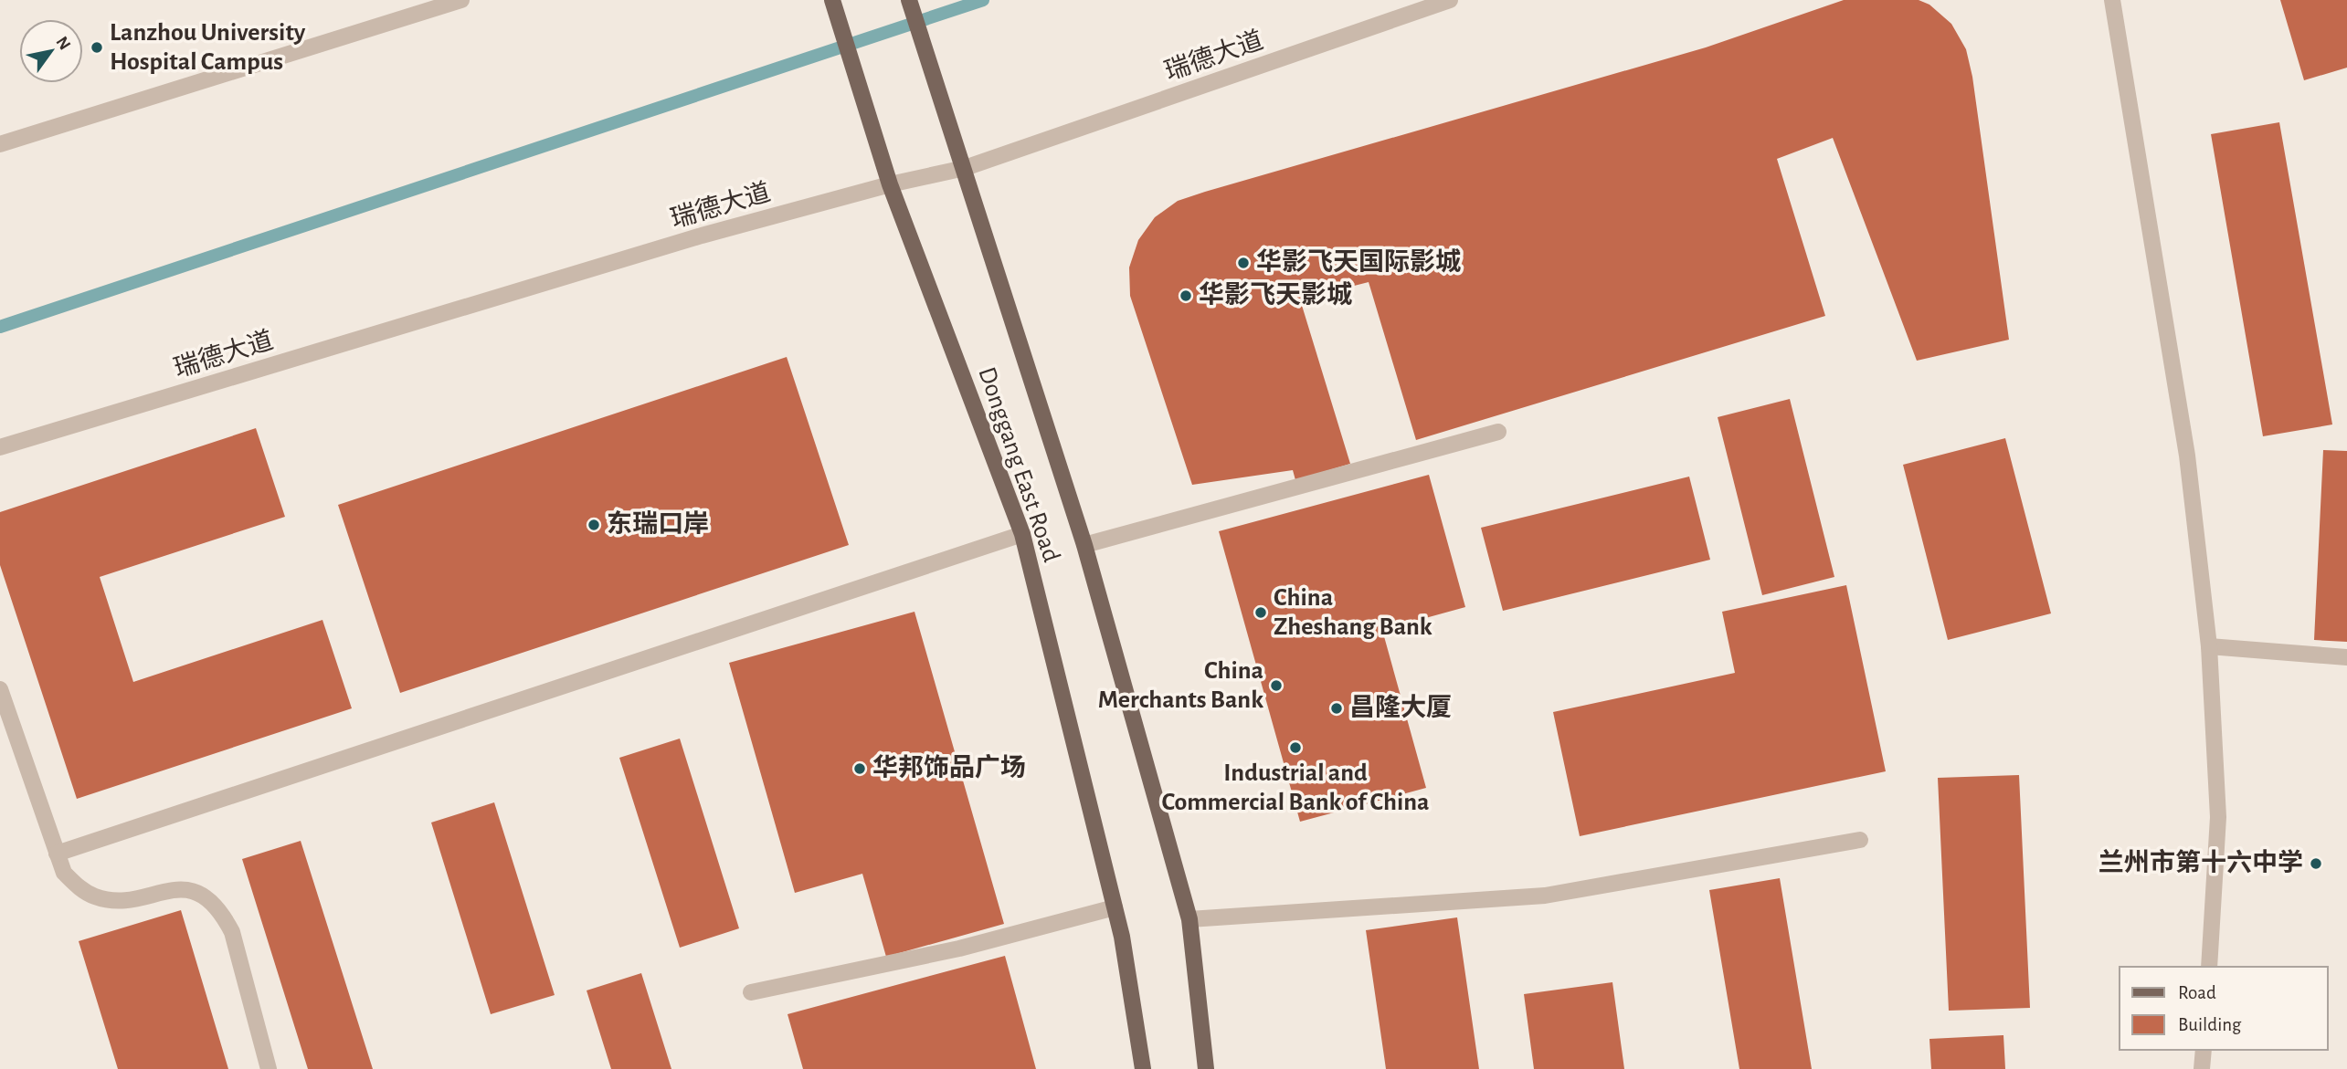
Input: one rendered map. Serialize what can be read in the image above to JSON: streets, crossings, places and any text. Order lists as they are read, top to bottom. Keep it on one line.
{"streets":{"main road":["Donggang East Road"],"street":["瑞德大道"]},"crossings":[["瑞德大道","Donggang East Road"]],"places":["Lanzhou University Hospital Campus","华影飞天国际影城","华影飞天影城","东瑞口岸","China Zheshang Bank","China Merchants Bank","昌隆大厦","Industrial and Commercial Bank of China","华邦饰品广场","兰州市第十六中学"],"legend":["Road","Building"],"north":"top right"}
